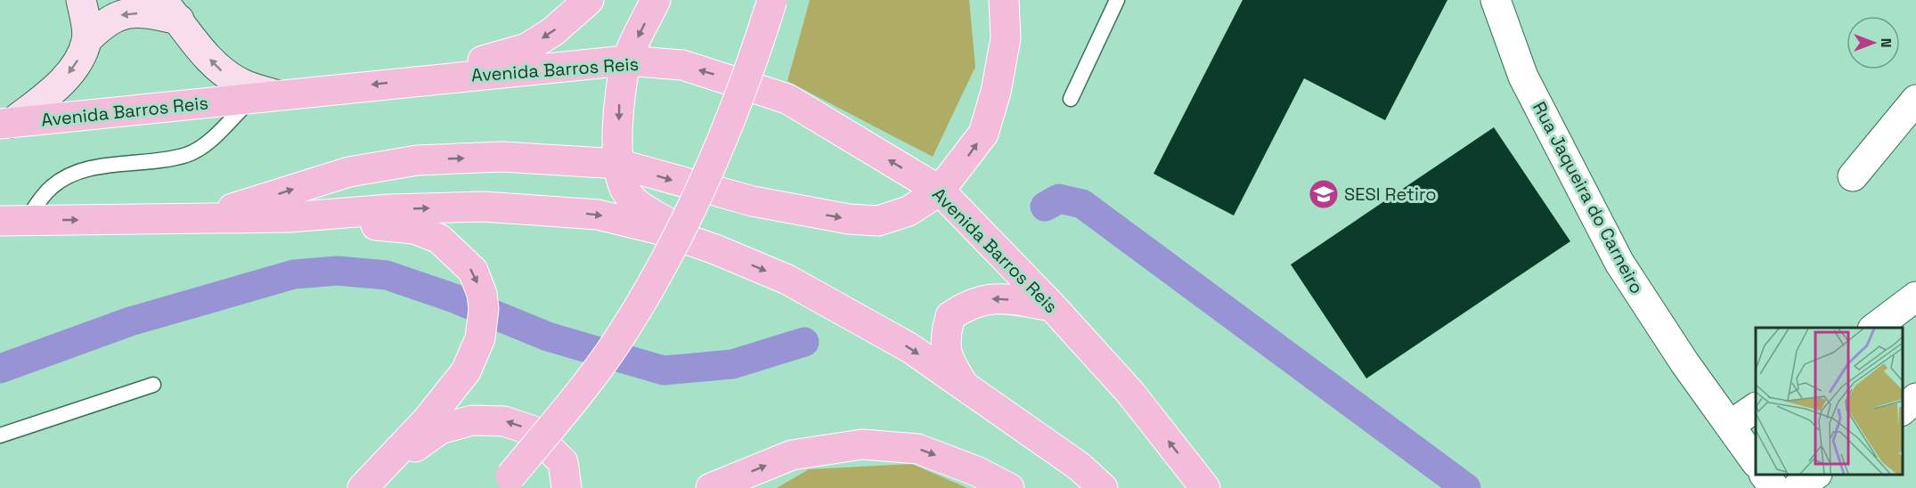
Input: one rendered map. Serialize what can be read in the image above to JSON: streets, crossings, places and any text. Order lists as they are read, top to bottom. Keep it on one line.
{"streets":{"main road":["Avenida Barros Reis"],"street":["Rua Jaqueira do Carneiro"]},"places":{"school or university":["SESI Retiro"]},"north":"right"}
